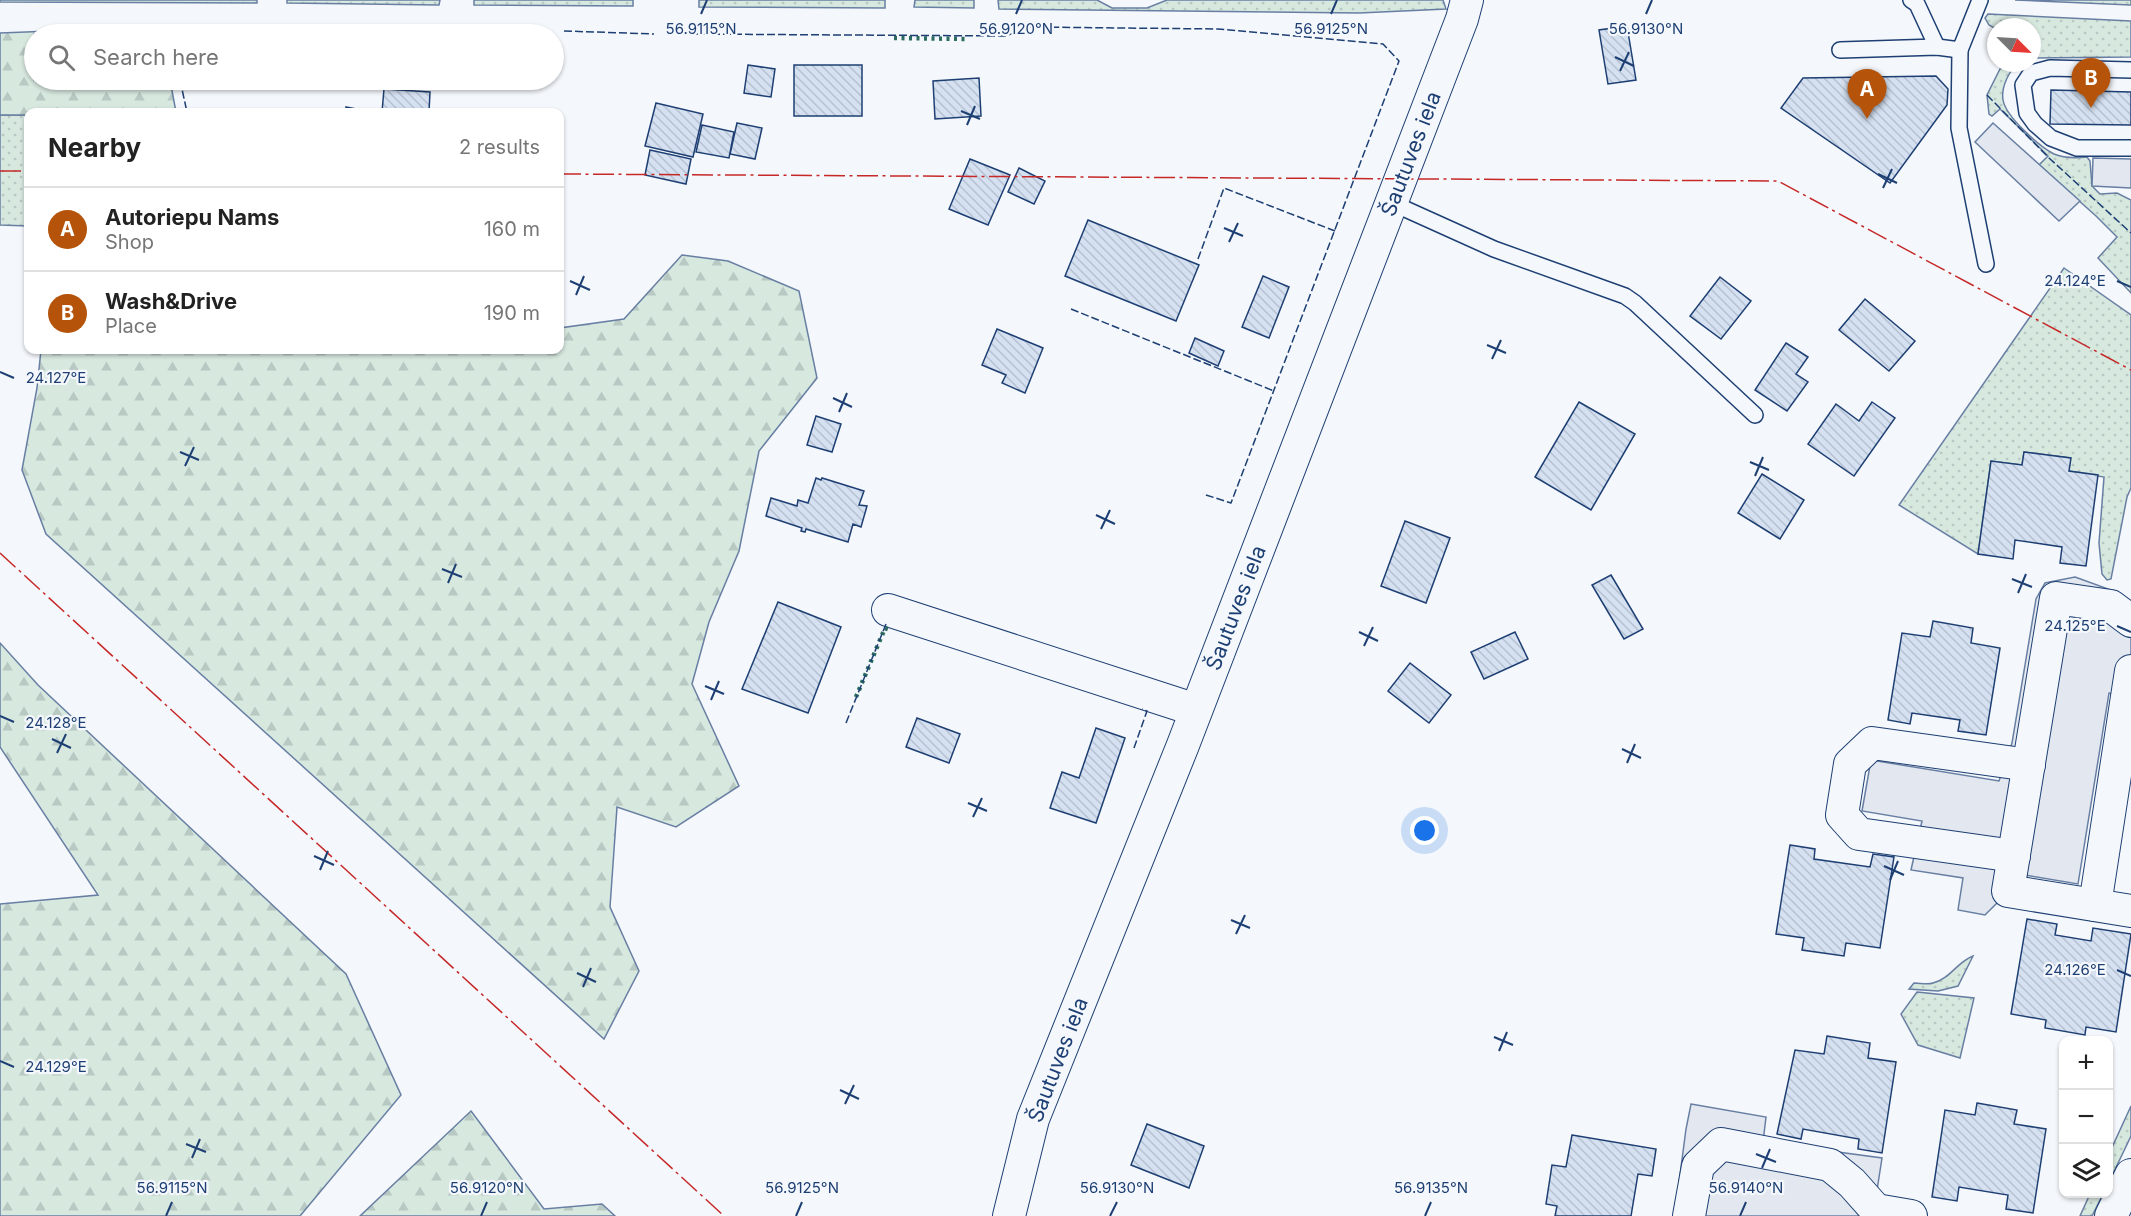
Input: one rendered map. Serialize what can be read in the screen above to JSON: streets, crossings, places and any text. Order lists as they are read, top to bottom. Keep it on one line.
{"streets":{"street":["Šautuves iela"]},"north":"bottom right","page":{"search":"Search here","pins":["B","A"],"heading":["Nearby","2 results"],"list":[{"mark":"A","name":"Autoriepu Nams","note":"Shop","value":"160 m"},{"mark":"B","name":"Wash&Drive","note":"Place","value":"190 m"}],"map_buttons":["+","−"]},"coordinates":["56.9115°N","56.9120°N","56.9125°N","56.9130°N","24.124°E","24.127°E","24.125°E","24.128°E","24.126°E","24.129°E","56.9135°N","56.9140°N"]}
